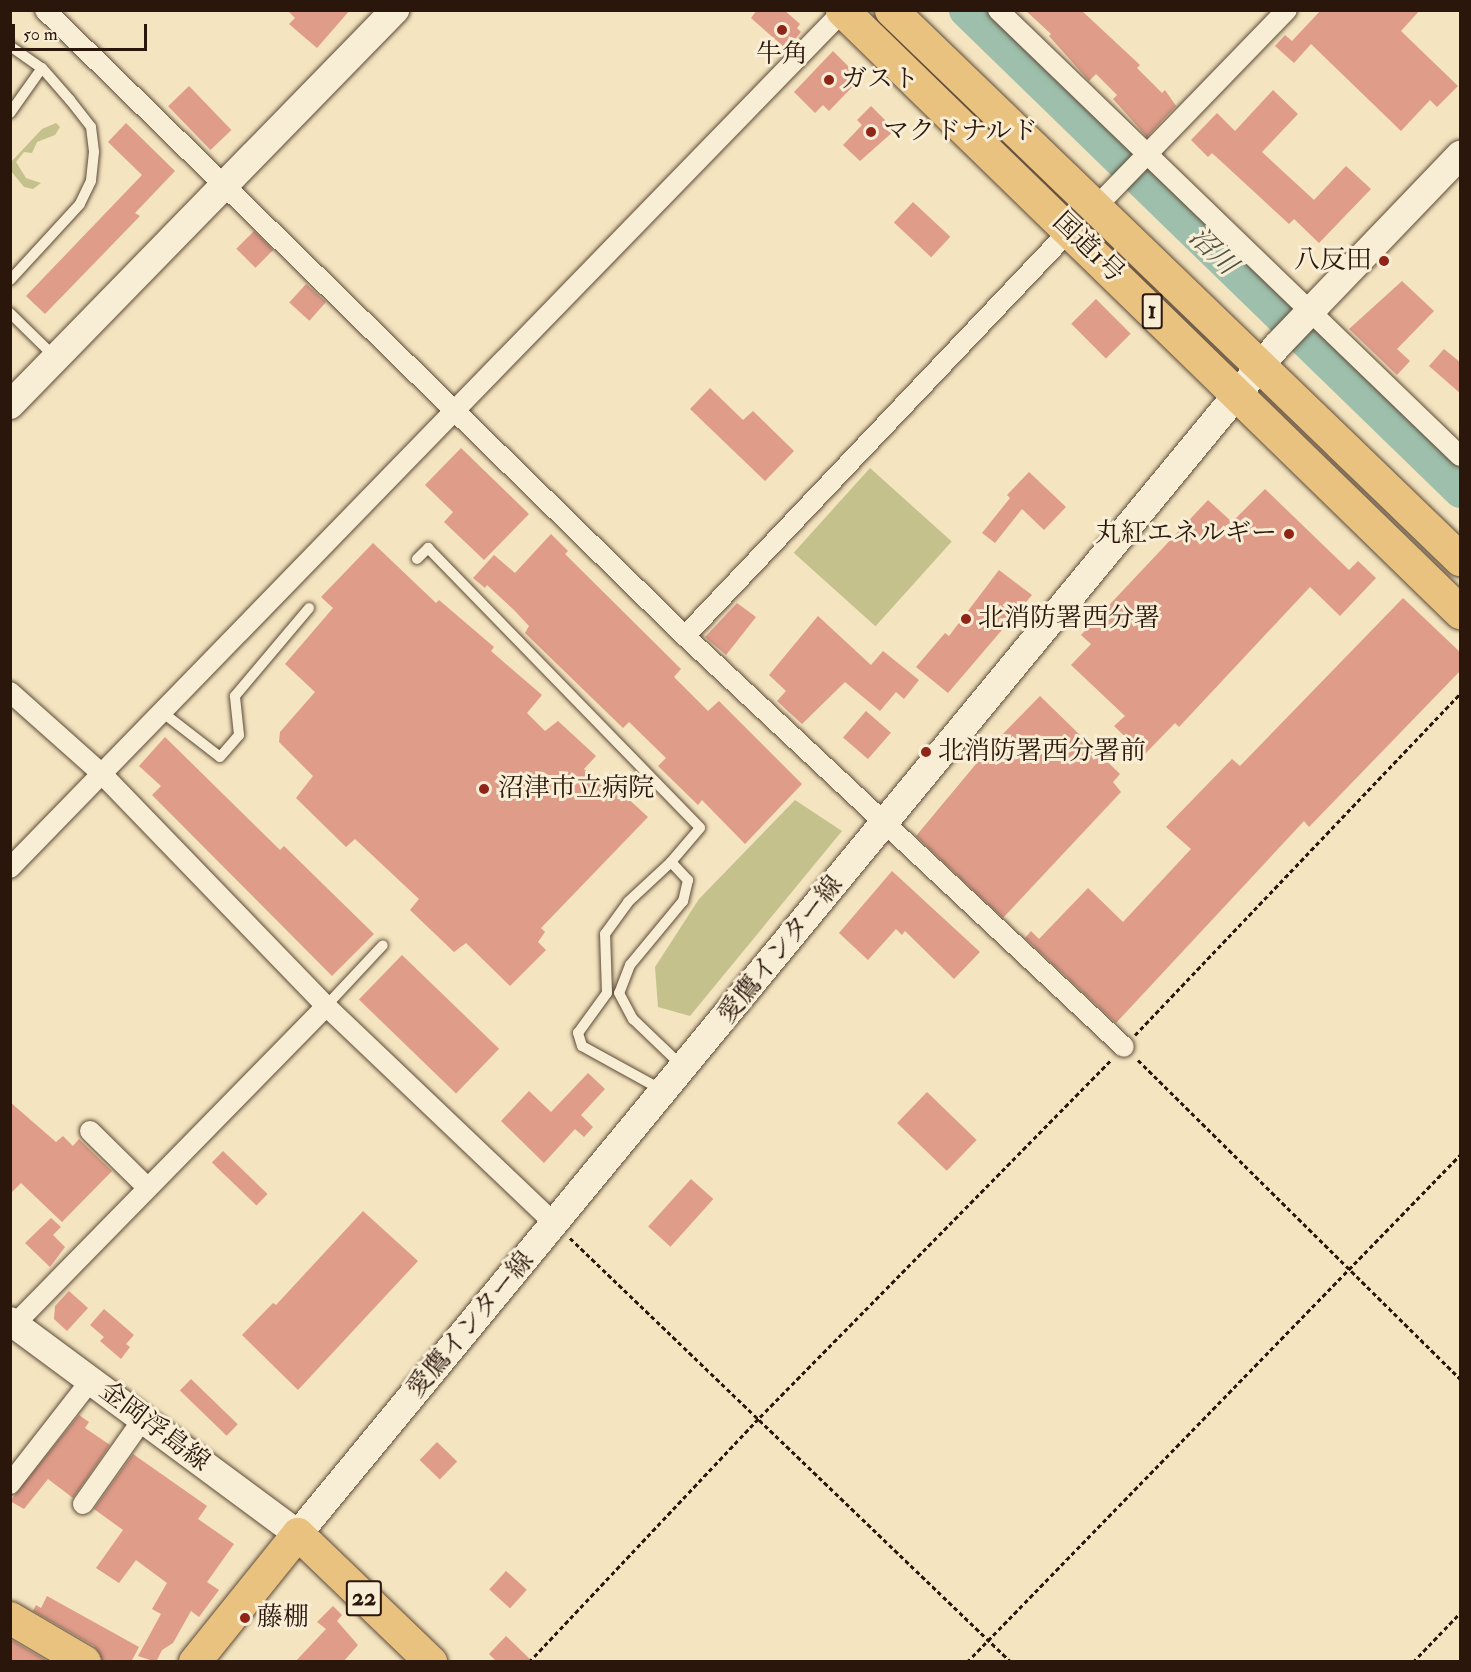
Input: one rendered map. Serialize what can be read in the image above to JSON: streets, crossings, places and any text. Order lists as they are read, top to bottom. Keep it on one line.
{"streets":{"highway":["国道1号","1"],"main road":["愛鷹インター線","金岡浮島線","22"]},"crossings":[["国道1号","愛鷹インター線"],["愛鷹インター線","金岡浮島線"],["愛鷹インター線","22"],["金岡浮島線","22"]],"water":["沼川"],"places":["牛角","ガスト","マクドナルド","八反田","丸紅エネルギー","北消防署西分署","北消防署西分署前","沼津市立病院","藤棚"],"scale_bar":"50 m"}
